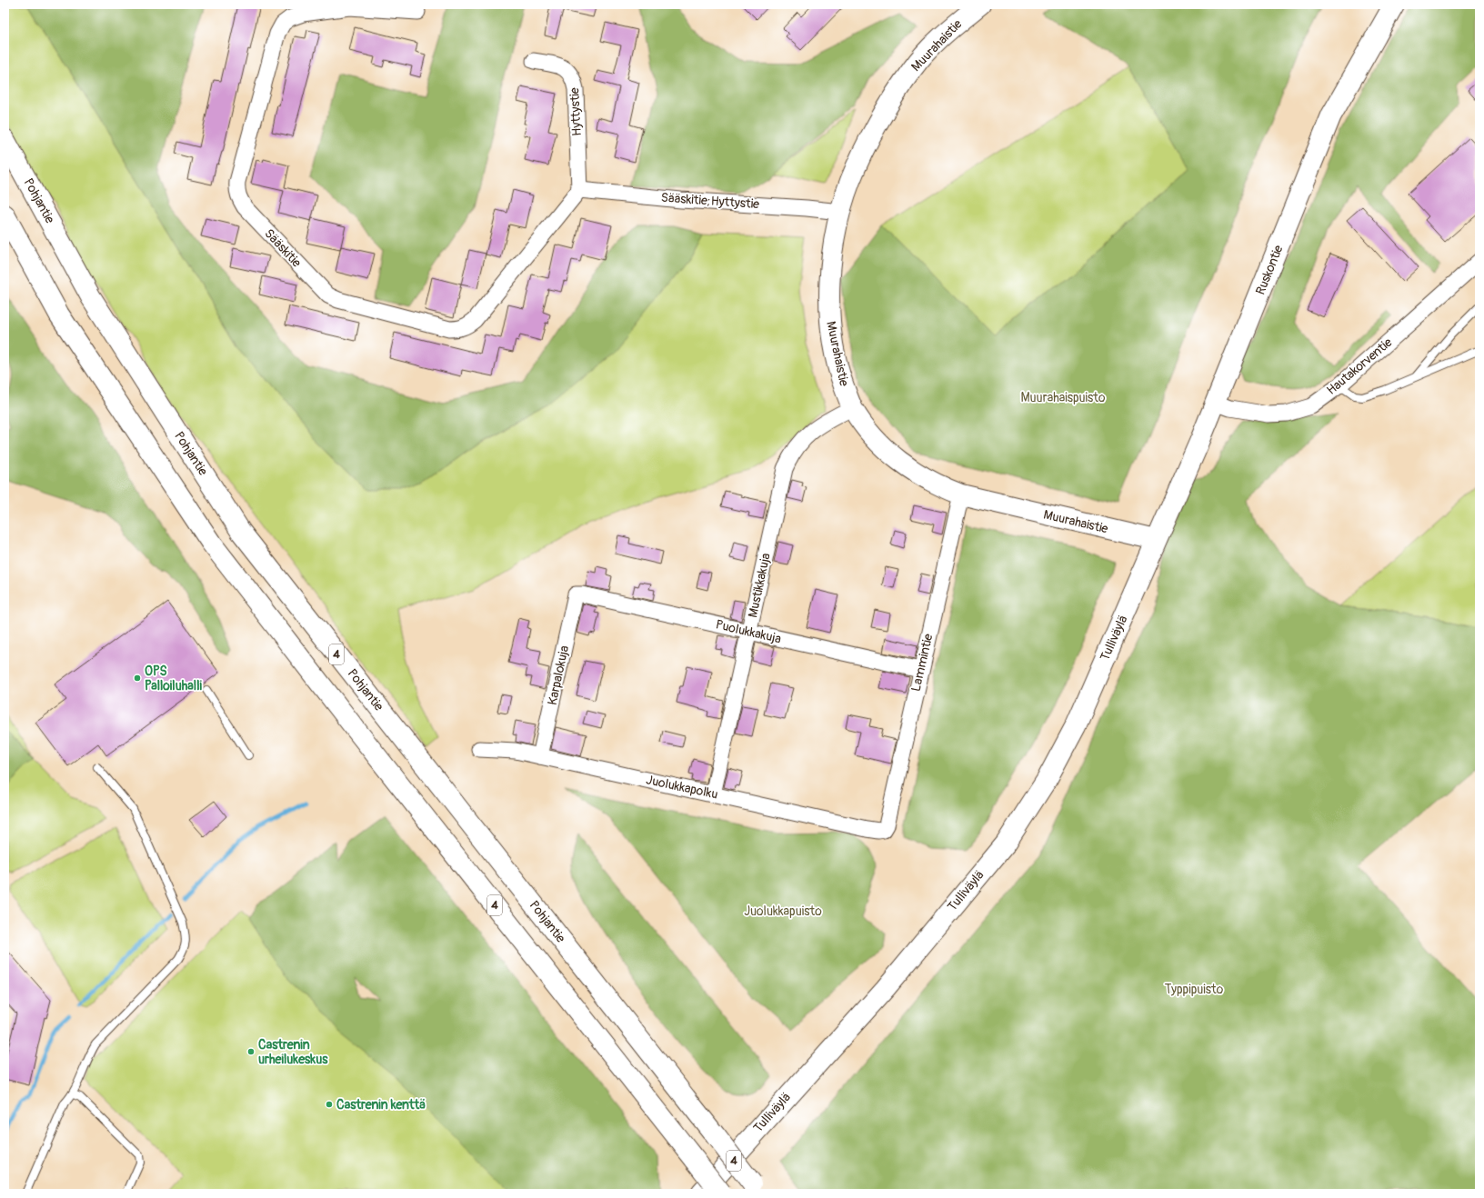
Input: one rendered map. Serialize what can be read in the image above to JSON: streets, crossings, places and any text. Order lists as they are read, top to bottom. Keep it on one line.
{"streets":{"main road":["Muurahaistie","Pohjantie","Ruskontie","Tulliväylä","4"],"street":["Hyttystie","Sääskitie;Hyttystie","Sääskitie","Hautakorventie","Mustikkakuja","Puolukkakuja","Lammintie","Karpalokuja","Juolukkapolku"]},"crossings":[["Muurahaistie","Sääskitie;Hyttystie"],["Muurahaistie","Ruskontie"],["Muurahaistie","Mustikkakuja"],["Muurahaistie","Tulliväylä"],["Muurahaistie","Lammintie"],["Hyttystie","Sääskitie;Hyttystie"],["Hyttystie","Sääskitie"],["Sääskitie;Hyttystie","Sääskitie"],["Ruskontie","Hautakorventie"],["Ruskontie","Tulliväylä"],["Mustikkakuja","Puolukkakuja"],["Mustikkakuja","Juolukkapolku"],["Puolukkakuja","Lammintie"],["Puolukkakuja","Karpalokuja"],["Lammintie","Juolukkapolku"],["Karpalokuja","Juolukkapolku"]],"parks":["Muurahaispuisto","Juolukkapuisto","Typpipuisto"],"places":["OPS Palloiluhalli","Castrenin urheilukeskus","Castrenin kenttä"]}
